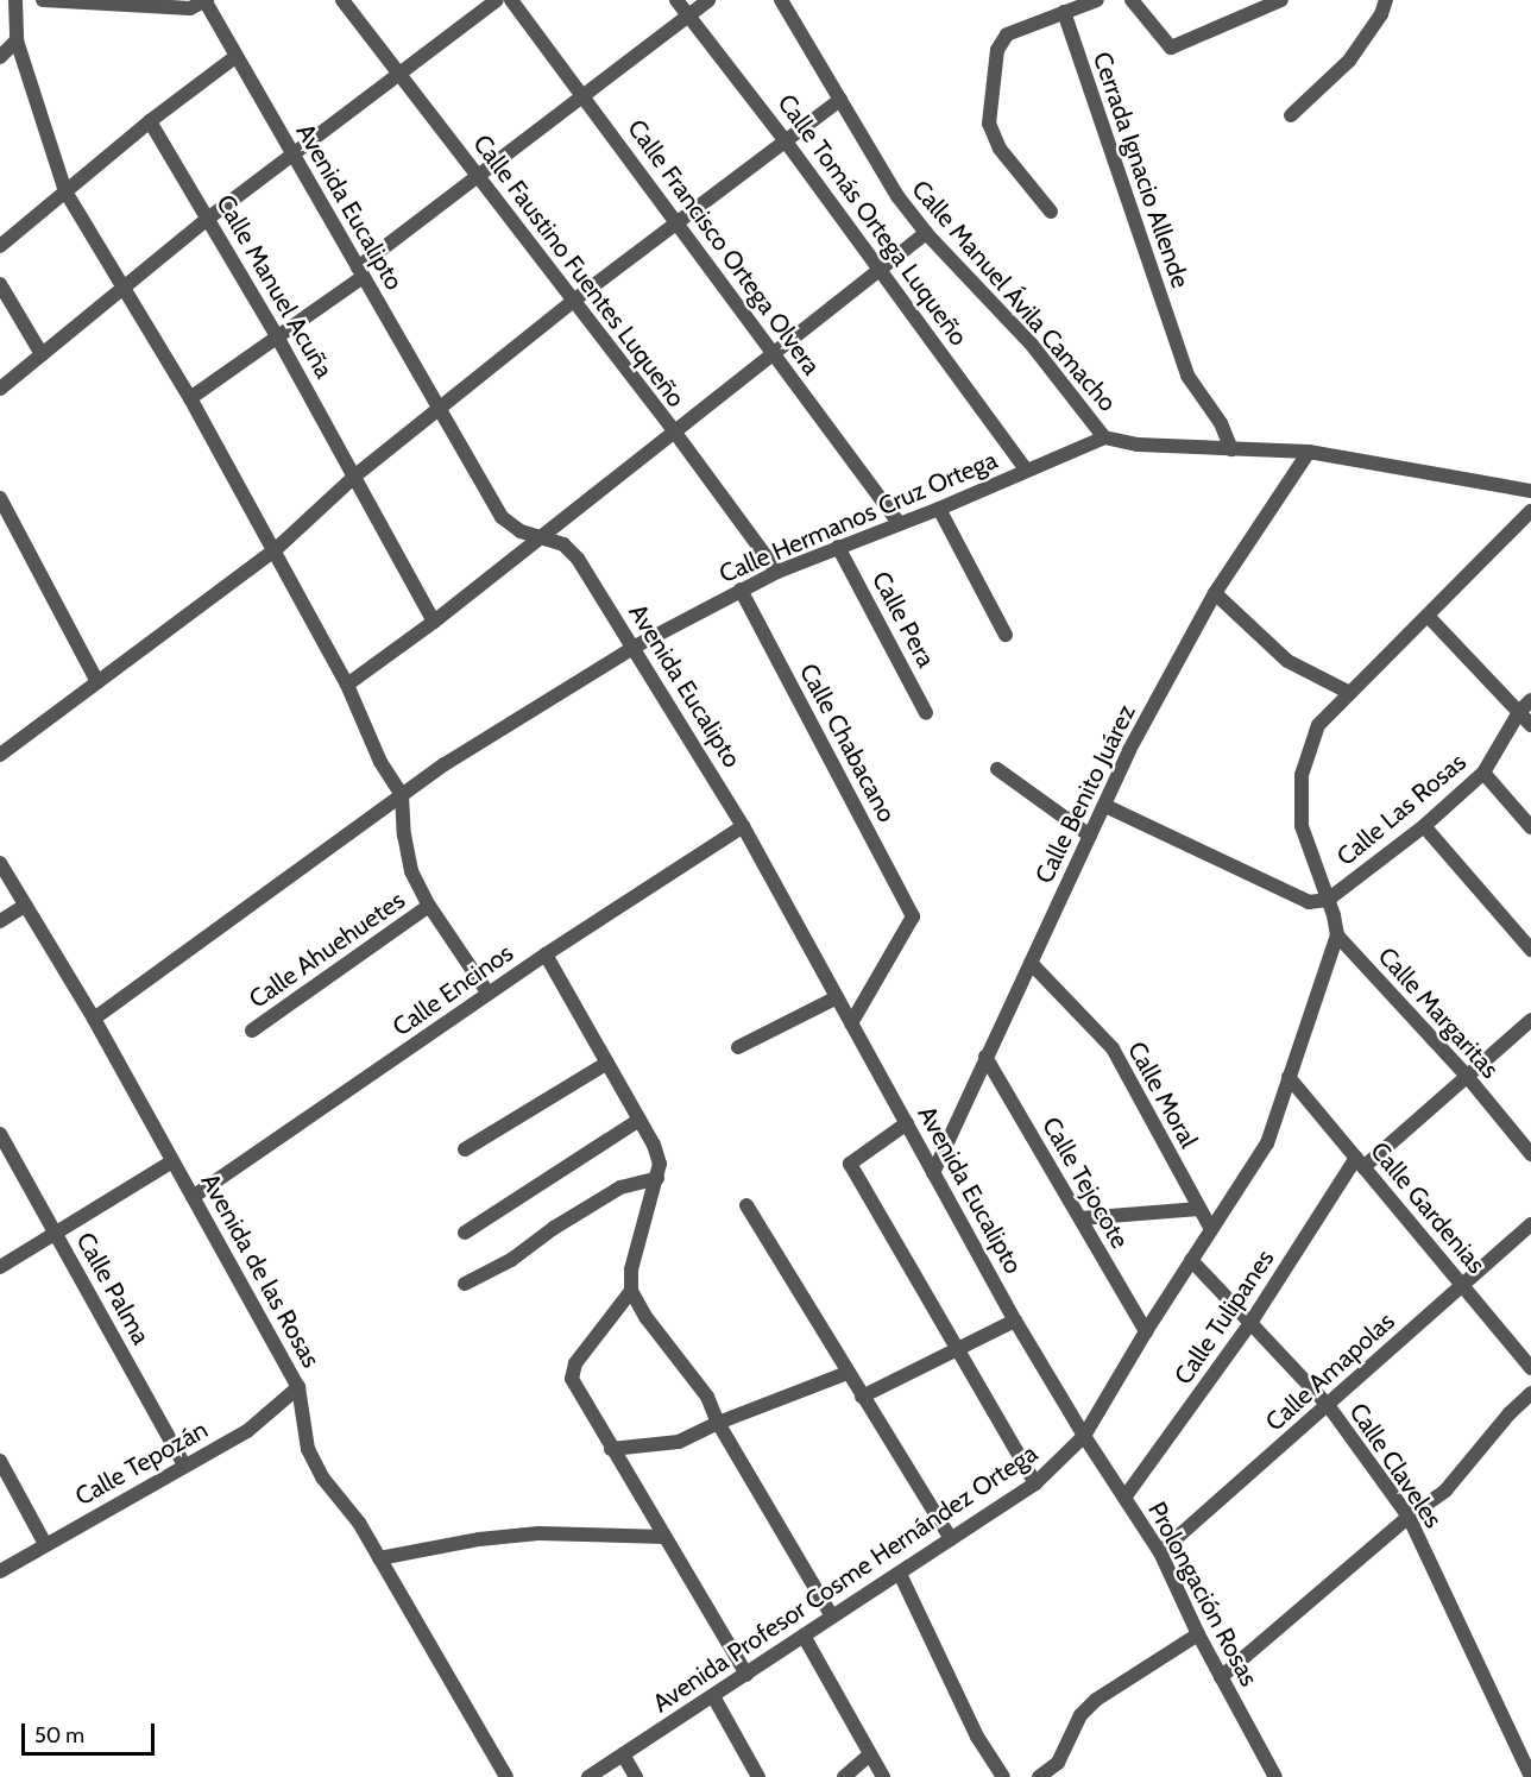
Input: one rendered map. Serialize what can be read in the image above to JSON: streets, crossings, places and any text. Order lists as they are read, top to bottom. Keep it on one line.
{"streets":{"street":["Cerrada Ignacio Allende","Avenida Eucalipto","Calle Tomás Ortega Luqueño","Calle Francisco Ortega Olvera","Calle Faustino Fuentes Luqueño","Calle Manuel Acuña","Calle Manuel Ávila Camacho","Calle Hermanos Cruz Ortega","Calle Pera","Calle Chabacano","Calle Benito Juárez","Calle Las Rosas","Calle Ahuehuetes","Calle Encinos","Calle Margaritas","Calle Moral","Calle Tejocote","Calle Gardenias","Avenida de las Rosas","Calle Palma","Calle Tulipanes","Calle Amapolas","Calle Tepozán","Calle Claveles","Avenida Profesor Cosme Hernández Ortega","Prolongación Rosas"]},"crossings":[["Avenida Eucalipto","Calle Hermanos Cruz Ortega"],["Avenida Eucalipto","Calle Chabacano"],["Avenida Eucalipto","Calle Benito Juárez"],["Avenida Eucalipto","Calle Encinos"],["Avenida Eucalipto","Avenida Profesor Cosme Hernández Ortega"],["Avenida Eucalipto","Prolongación Rosas"],["Calle Tomás Ortega Luqueño","Calle Hermanos Cruz Ortega"],["Calle Francisco Ortega Olvera","Calle Hermanos Cruz Ortega"],["Calle Faustino Fuentes Luqueño","Calle Hermanos Cruz Ortega"],["Calle Manuel Ávila Camacho","Calle Hermanos Cruz Ortega"],["Calle Hermanos Cruz Ortega","Calle Pera"],["Calle Hermanos Cruz Ortega","Calle Chabacano"],["Calle Hermanos Cruz Ortega","Avenida de las Rosas"],["Calle Benito Juárez","Calle Moral"],["Calle Benito Juárez","Calle Tejocote"],["Calle Encinos","Avenida de las Rosas"],["Calle Margaritas","Calle Tulipanes"],["Calle Margaritas","Avenida Profesor Cosme Hernández Ortega"],["Calle Moral","Avenida Profesor Cosme Hernández Ortega"],["Calle Tejocote","Avenida Profesor Cosme Hernández Ortega"],["Calle Gardenias","Calle Tulipanes"],["Calle Gardenias","Calle Amapolas"],["Calle Gardenias","Avenida Profesor Cosme Hernández Ortega"],["Avenida de las Rosas","Calle Tepozán"],["Calle Palma","Calle Tepozán"],["Calle Tulipanes","Calle Claveles"],["Calle Tulipanes","Prolongación Rosas"],["Calle Amapolas","Calle Claveles"],["Calle Amapolas","Prolongación Rosas"],["Calle Claveles","Avenida Profesor Cosme Hernández Ortega"],["Avenida Profesor Cosme Hernández Ortega","Prolongación Rosas"]],"scale_bar":"50 m"}
